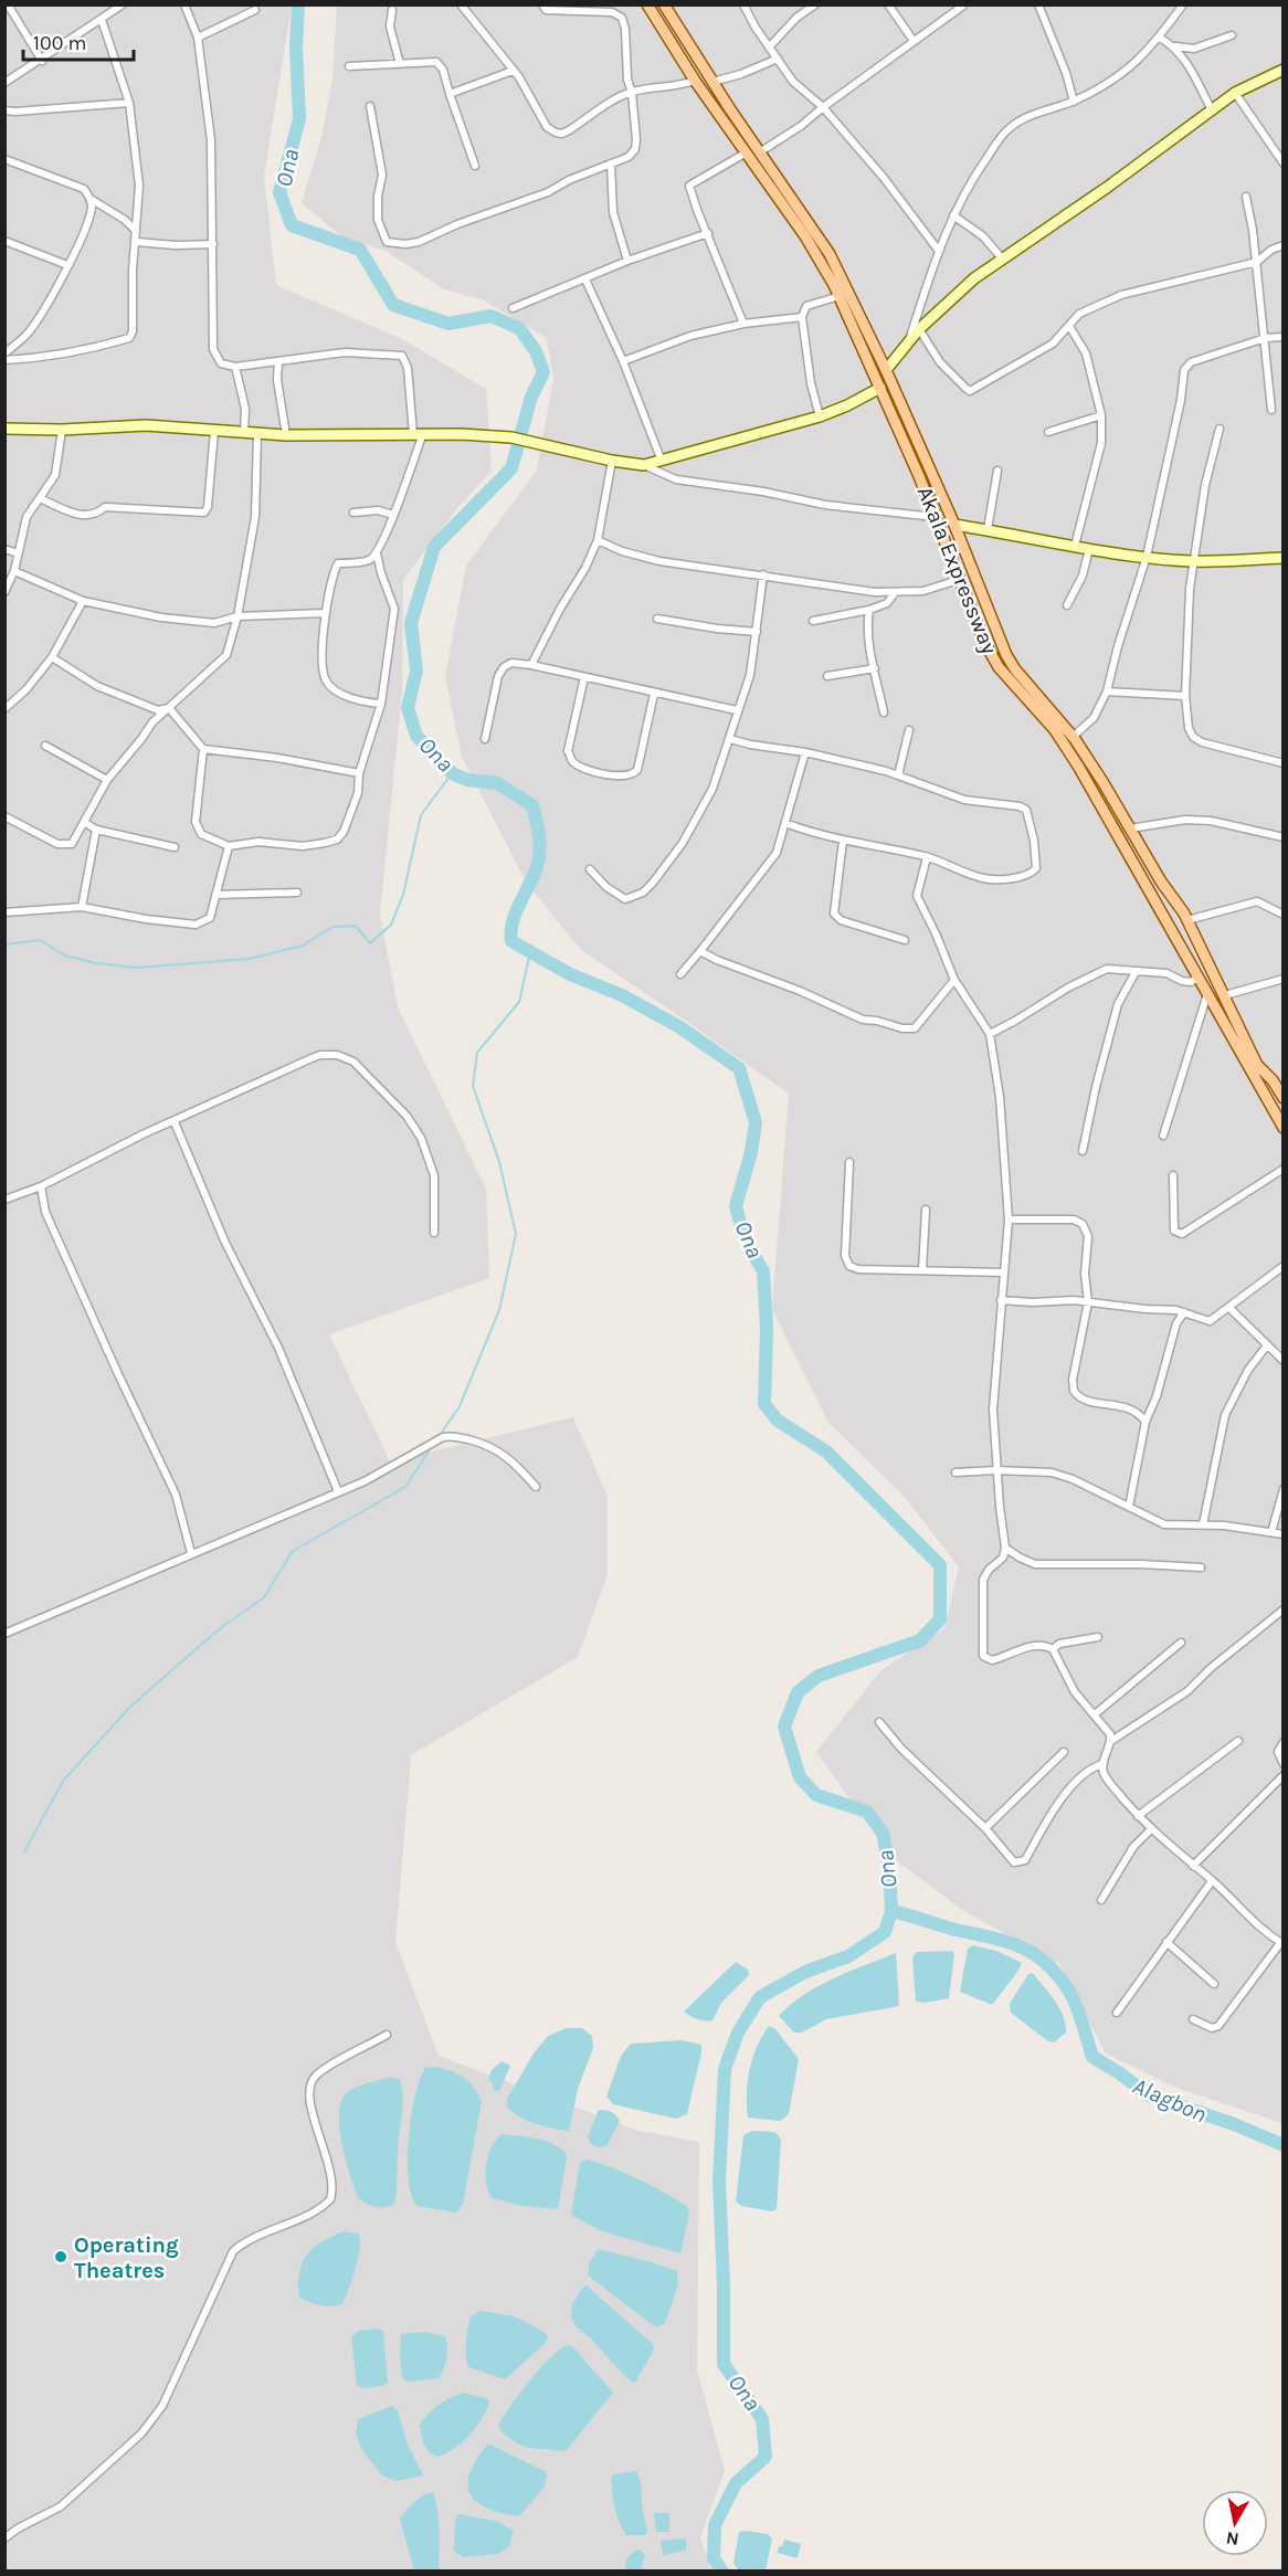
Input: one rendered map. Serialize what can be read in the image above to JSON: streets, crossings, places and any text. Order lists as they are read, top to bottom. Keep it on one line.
{"streets":{"main road":["Akala Expressway"]},"water":["Ona","Alagbon"],"places":["Operating Theatres"],"scale_bar":"100 m","north":"bottom"}
